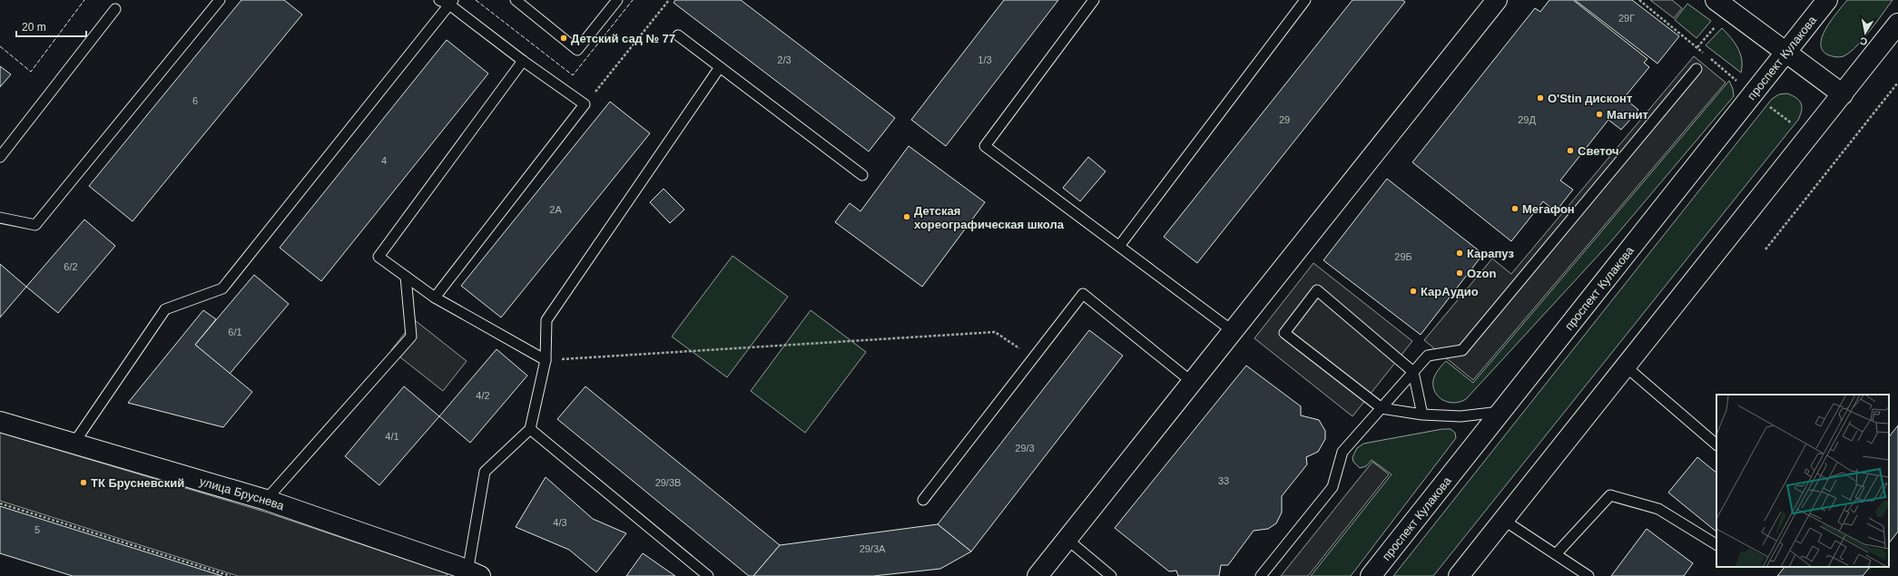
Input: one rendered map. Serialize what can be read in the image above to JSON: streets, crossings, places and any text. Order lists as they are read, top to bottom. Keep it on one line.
{"streets":{"main road":["проспект Кулакова","улица Бруснева"]},"places":["Детский сад № 77","O'Stin дисконт","Магнит","Светоч","Мегафон","Детская хореографическая школа","Карапуз","Ozon","КарАудио","ТК Брусневский"],"house_numbers":["29Г","2/3","1/3","6","29","29Д","4","2А","29Б","6/2","6/1","4/2","4/1","29/3","33","29/3В","4/3","5","29/3А"],"scale_bar":"20 m","north":"bottom"}
